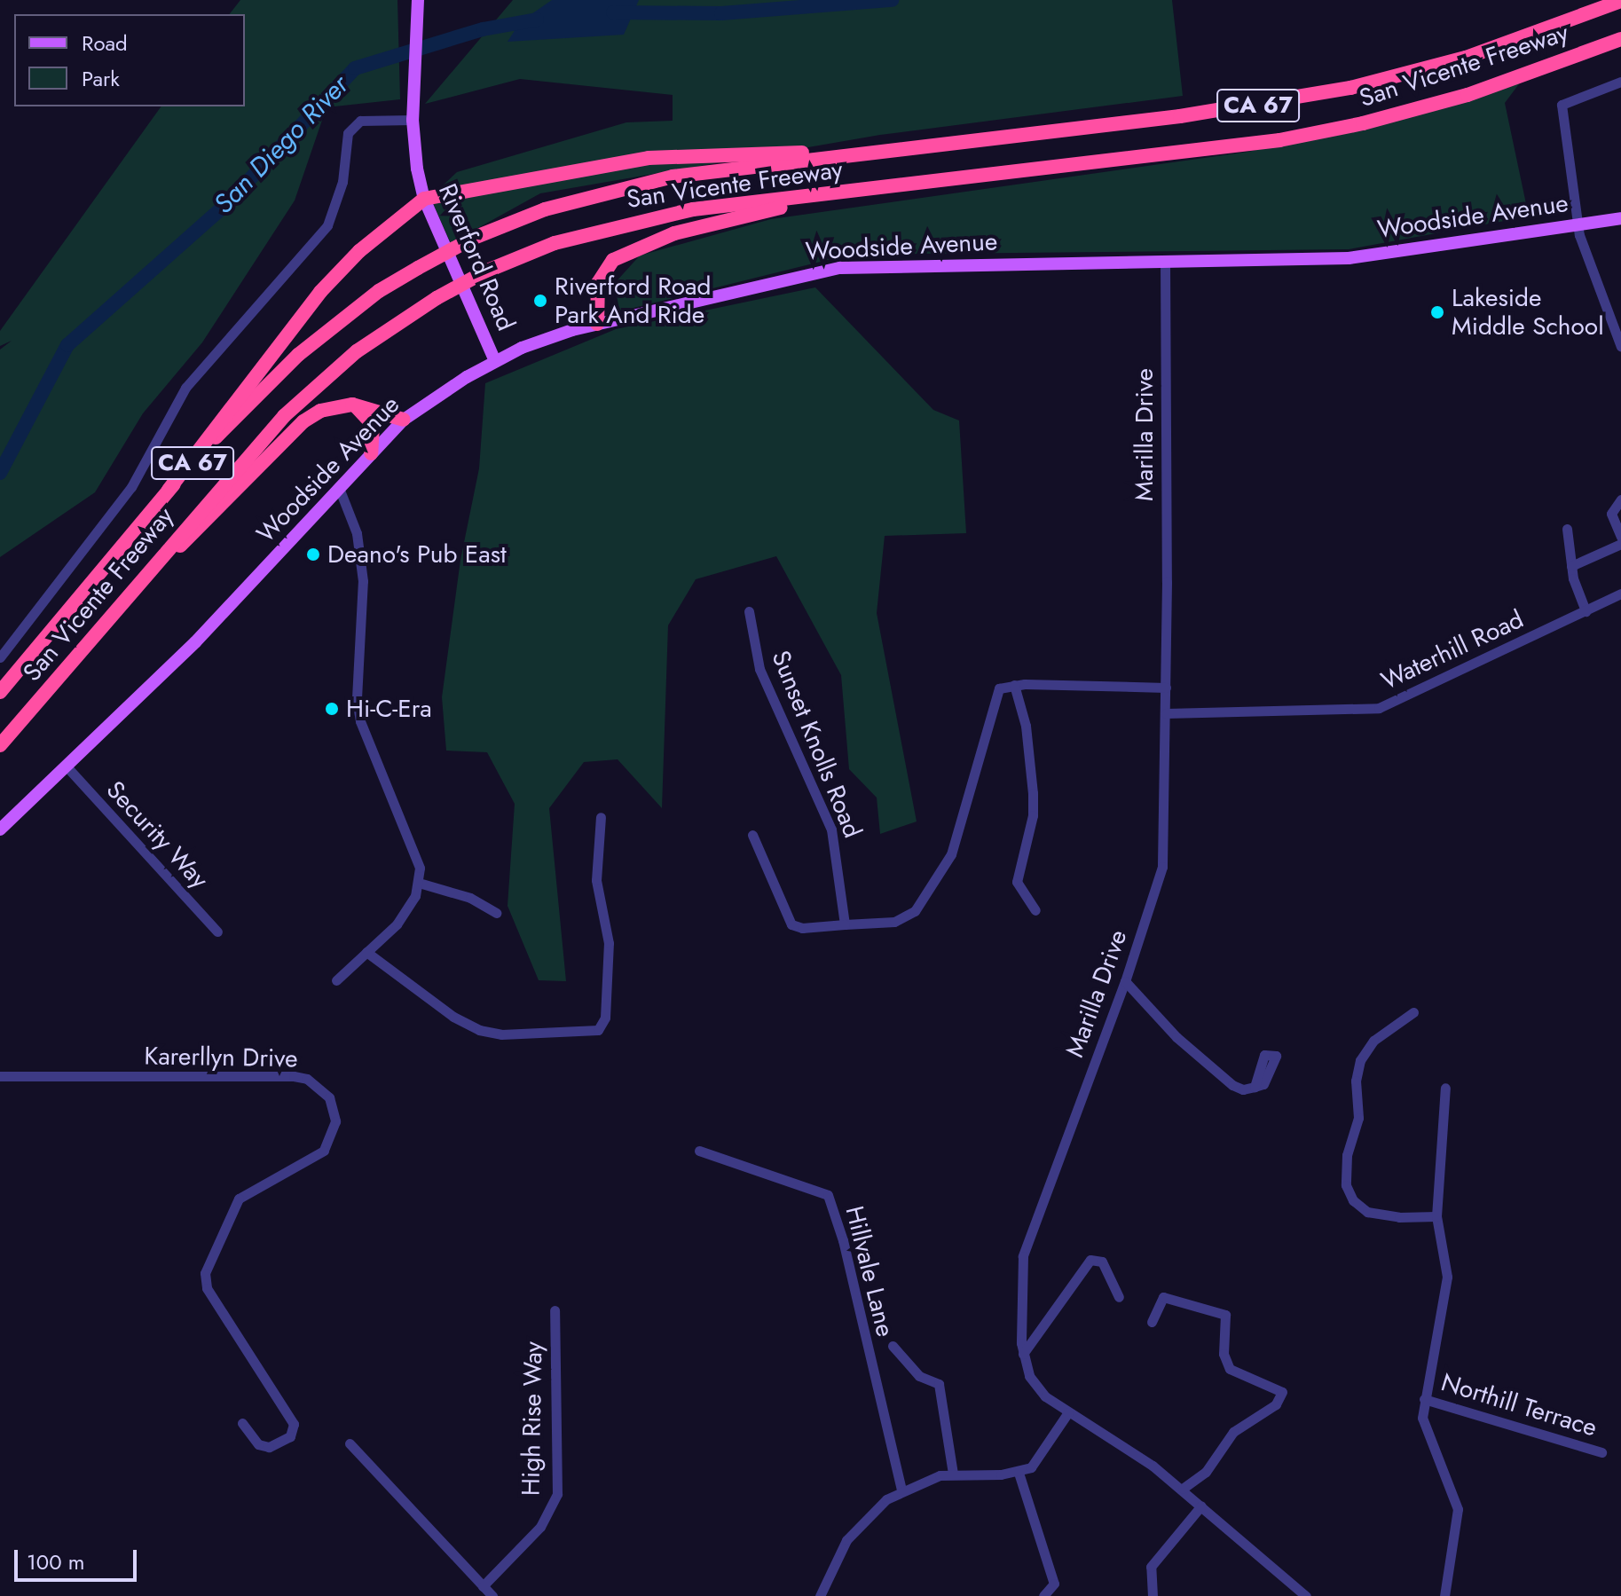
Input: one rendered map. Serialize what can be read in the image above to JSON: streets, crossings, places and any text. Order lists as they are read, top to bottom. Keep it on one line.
{"streets":{"highway":["San Vicente Freeway","CA 67"],"main road":["Woodside Avenue","Riverford Road"],"street":["Marilla Drive","Waterhill Road","Sunset Knolls Road","Security Way","Karerllyn Drive","Hillvale Lane","Northill Terrace","High Rise Way"]},"crossings":[["Woodside Avenue","Riverford Road"],["Woodside Avenue","Marilla Drive"],["Woodside Avenue","Security Way"],["Marilla Drive","Waterhill Road"]],"water":["San Diego River"],"places":["Riverford Road Park And Ride","Lakeside Middle School","Deano's Pub East","Hi-C-Era"],"legend":["Road","Park"],"scale_bar":"100 m"}
